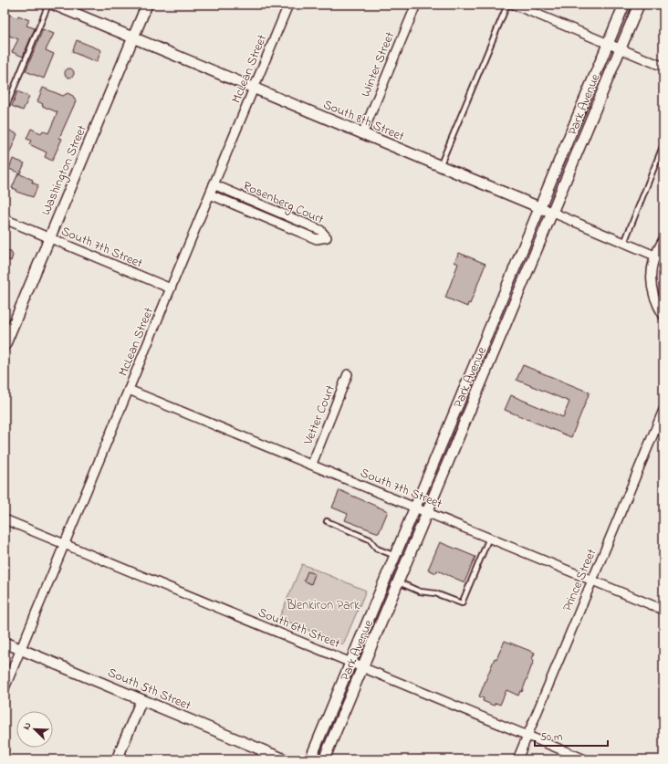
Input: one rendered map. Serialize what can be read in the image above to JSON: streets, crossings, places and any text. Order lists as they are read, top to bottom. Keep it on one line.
{"streets":{"street":["Winter Street","McLean Street","Park Avenue","South 8th Street","Washington Street","Rosenberg Court","South 7th Street","Vetter Court","Prince Street","South 6th Street","South 5th Street"]},"crossings":[["Winter Street","South 8th Street"],["McLean Street","South 8th Street"],["McLean Street","Rosenberg Court"],["McLean Street","South 7th Street"],["McLean Street","South 6th Street"],["McLean Street","South 5th Street"],["Park Avenue","South 8th Street"],["Park Avenue","South 7th Street"],["Park Avenue","South 6th Street"],["South 8th Street","Washington Street"],["Washington Street","South 7th Street"],["South 7th Street","Vetter Court"],["South 7th Street","Prince Street"],["Prince Street","South 6th Street"]],"parks":["Blenkiron Park"],"scale_bar":"50 m","north":"top left"}
